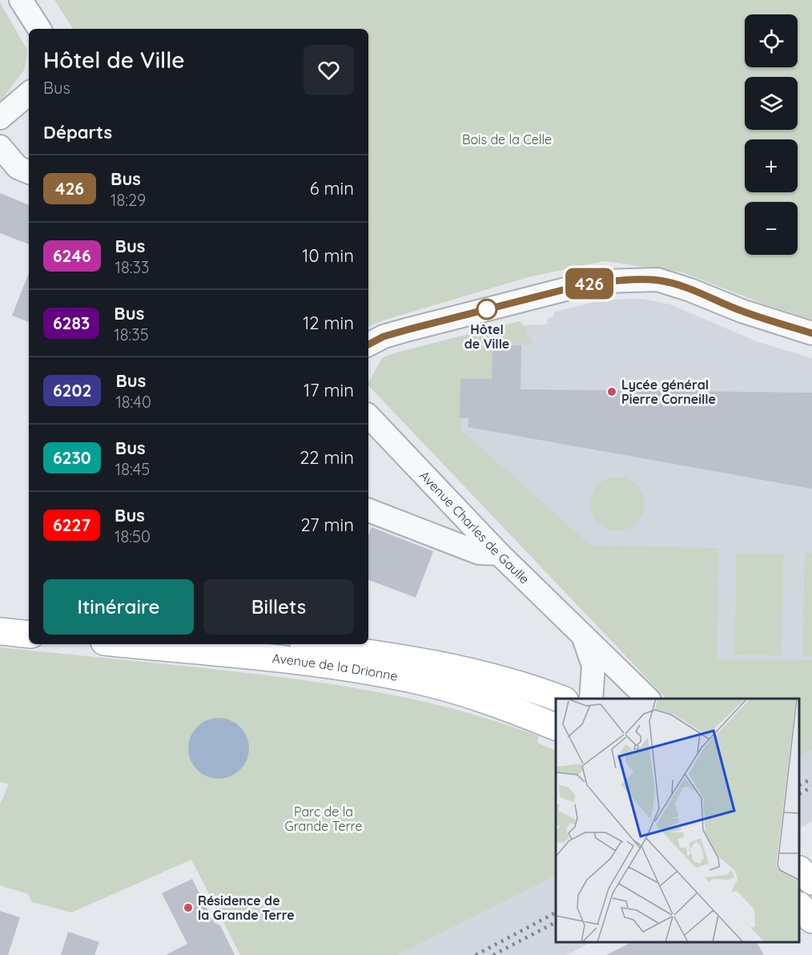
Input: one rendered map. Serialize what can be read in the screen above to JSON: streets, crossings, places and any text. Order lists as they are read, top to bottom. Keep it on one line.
{"streets":{"main road":["Avenue de la Drionne"],"street":["Avenue Charles de Gaulle"]},"parks":["Bois de la Celle","Parc de la Grande Terre"],"places":["Hôtel de Ville","Lycée général Pierre Corneille","Résidence de la Grande Terre"],"lines":["bus line 426"],"page":{"on_map":"426","map_buttons":["+","−"],"heading":[["Hôtel de Ville","Bus"],"Départs"],"list":[{"mark":"426","name":"Bus","note":"18:29","value":"6 min"},{"mark":"6246","name":"Bus","note":"18:33","value":"10 min"},{"mark":"6283","name":"Bus","note":"18:35","value":"12 min"},{"mark":"6202","name":"Bus","note":"18:40","value":"17 min"},{"mark":"6230","name":"Bus","note":"18:45","value":"22 min"},{"mark":"6227","name":"Bus","note":"18:50","value":"27 min"}],"buttons":["Itinéraire","Billets"]}}
